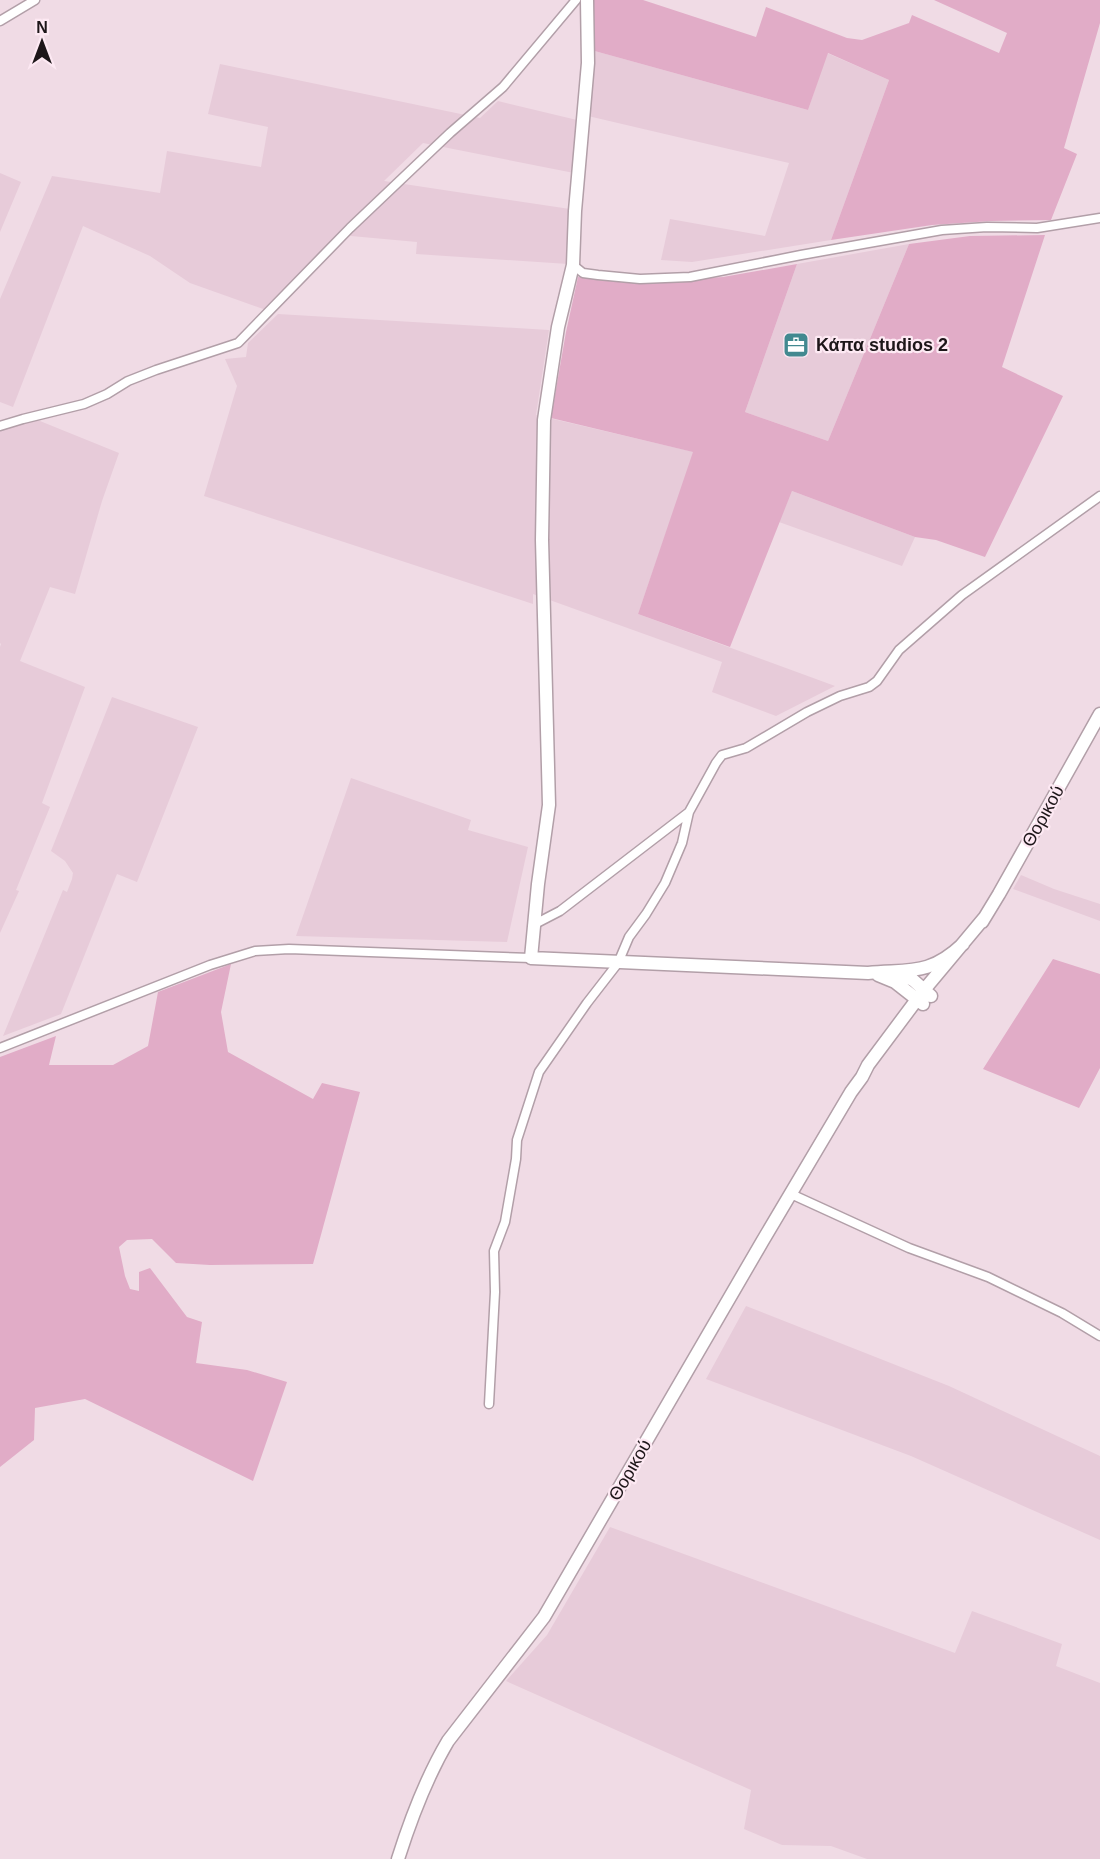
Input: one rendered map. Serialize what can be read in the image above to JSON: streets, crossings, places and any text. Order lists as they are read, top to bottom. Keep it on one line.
{"streets":{"main road":["Θορικού"]},"places":{"office":["Κάπα studios 2"]},"north":"top"}
